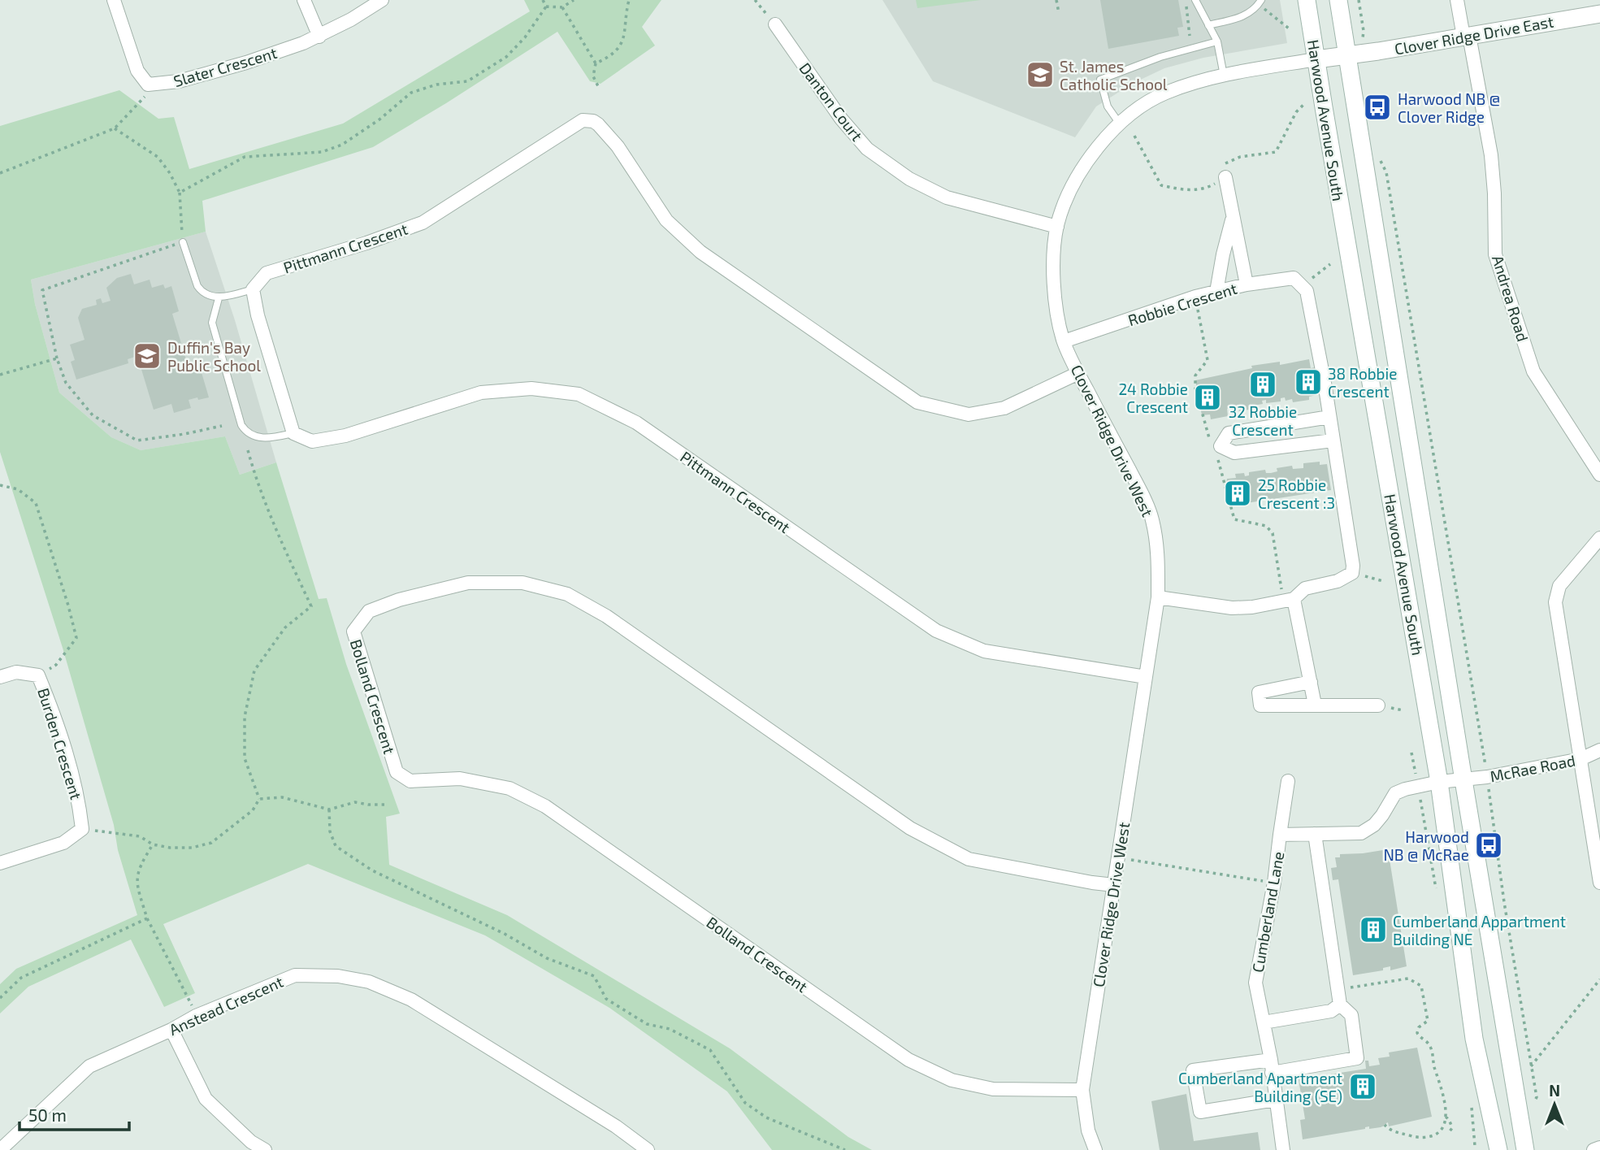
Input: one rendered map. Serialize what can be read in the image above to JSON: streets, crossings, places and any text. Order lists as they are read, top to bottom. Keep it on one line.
{"streets":{"main road":["Clover Ridge Drive East","Harwood Avenue South","Clover Ridge Drive West"],"street":["Slater Crescent","Danton Court","Pittmann Crescent","Andrea Road","Robbie Crescent","Bolland Crescent","Burden Crescent","McRae Road","Cumberland Lane","Anstead Crescent"]},"crossings":[["Clover Ridge Drive East","Harwood Avenue South"],["Clover Ridge Drive East","Andrea Road"],["Clover Ridge Drive East","Clover Ridge Drive West"],["Danton Court","Clover Ridge Drive West"],["Harwood Avenue South","Clover Ridge Drive West"],["Harwood Avenue South","McRae Road"],["Harwood Avenue South","Cumberland Lane"],["Pittmann Crescent","Clover Ridge Drive West"],["Robbie Crescent","Clover Ridge Drive West"],["Clover Ridge Drive West","Bolland Crescent"],["McRae Road","Cumberland Lane"]],"places":{"school or university":["St. James Catholic School","Duffin's Bay Public School"],"bus stop":["Harwood NB @ Clover Ridge","Harwood NB @ McRae"],"building":["38 Robbie Crescent","32 Robbie Crescent","24 Robbie Crescent","25 Robbie Crescent :3","Cumberland Appartment Building NE","Cumberland Apartment Building (SE)"]},"scale_bar":"50 m","north":"top"}
